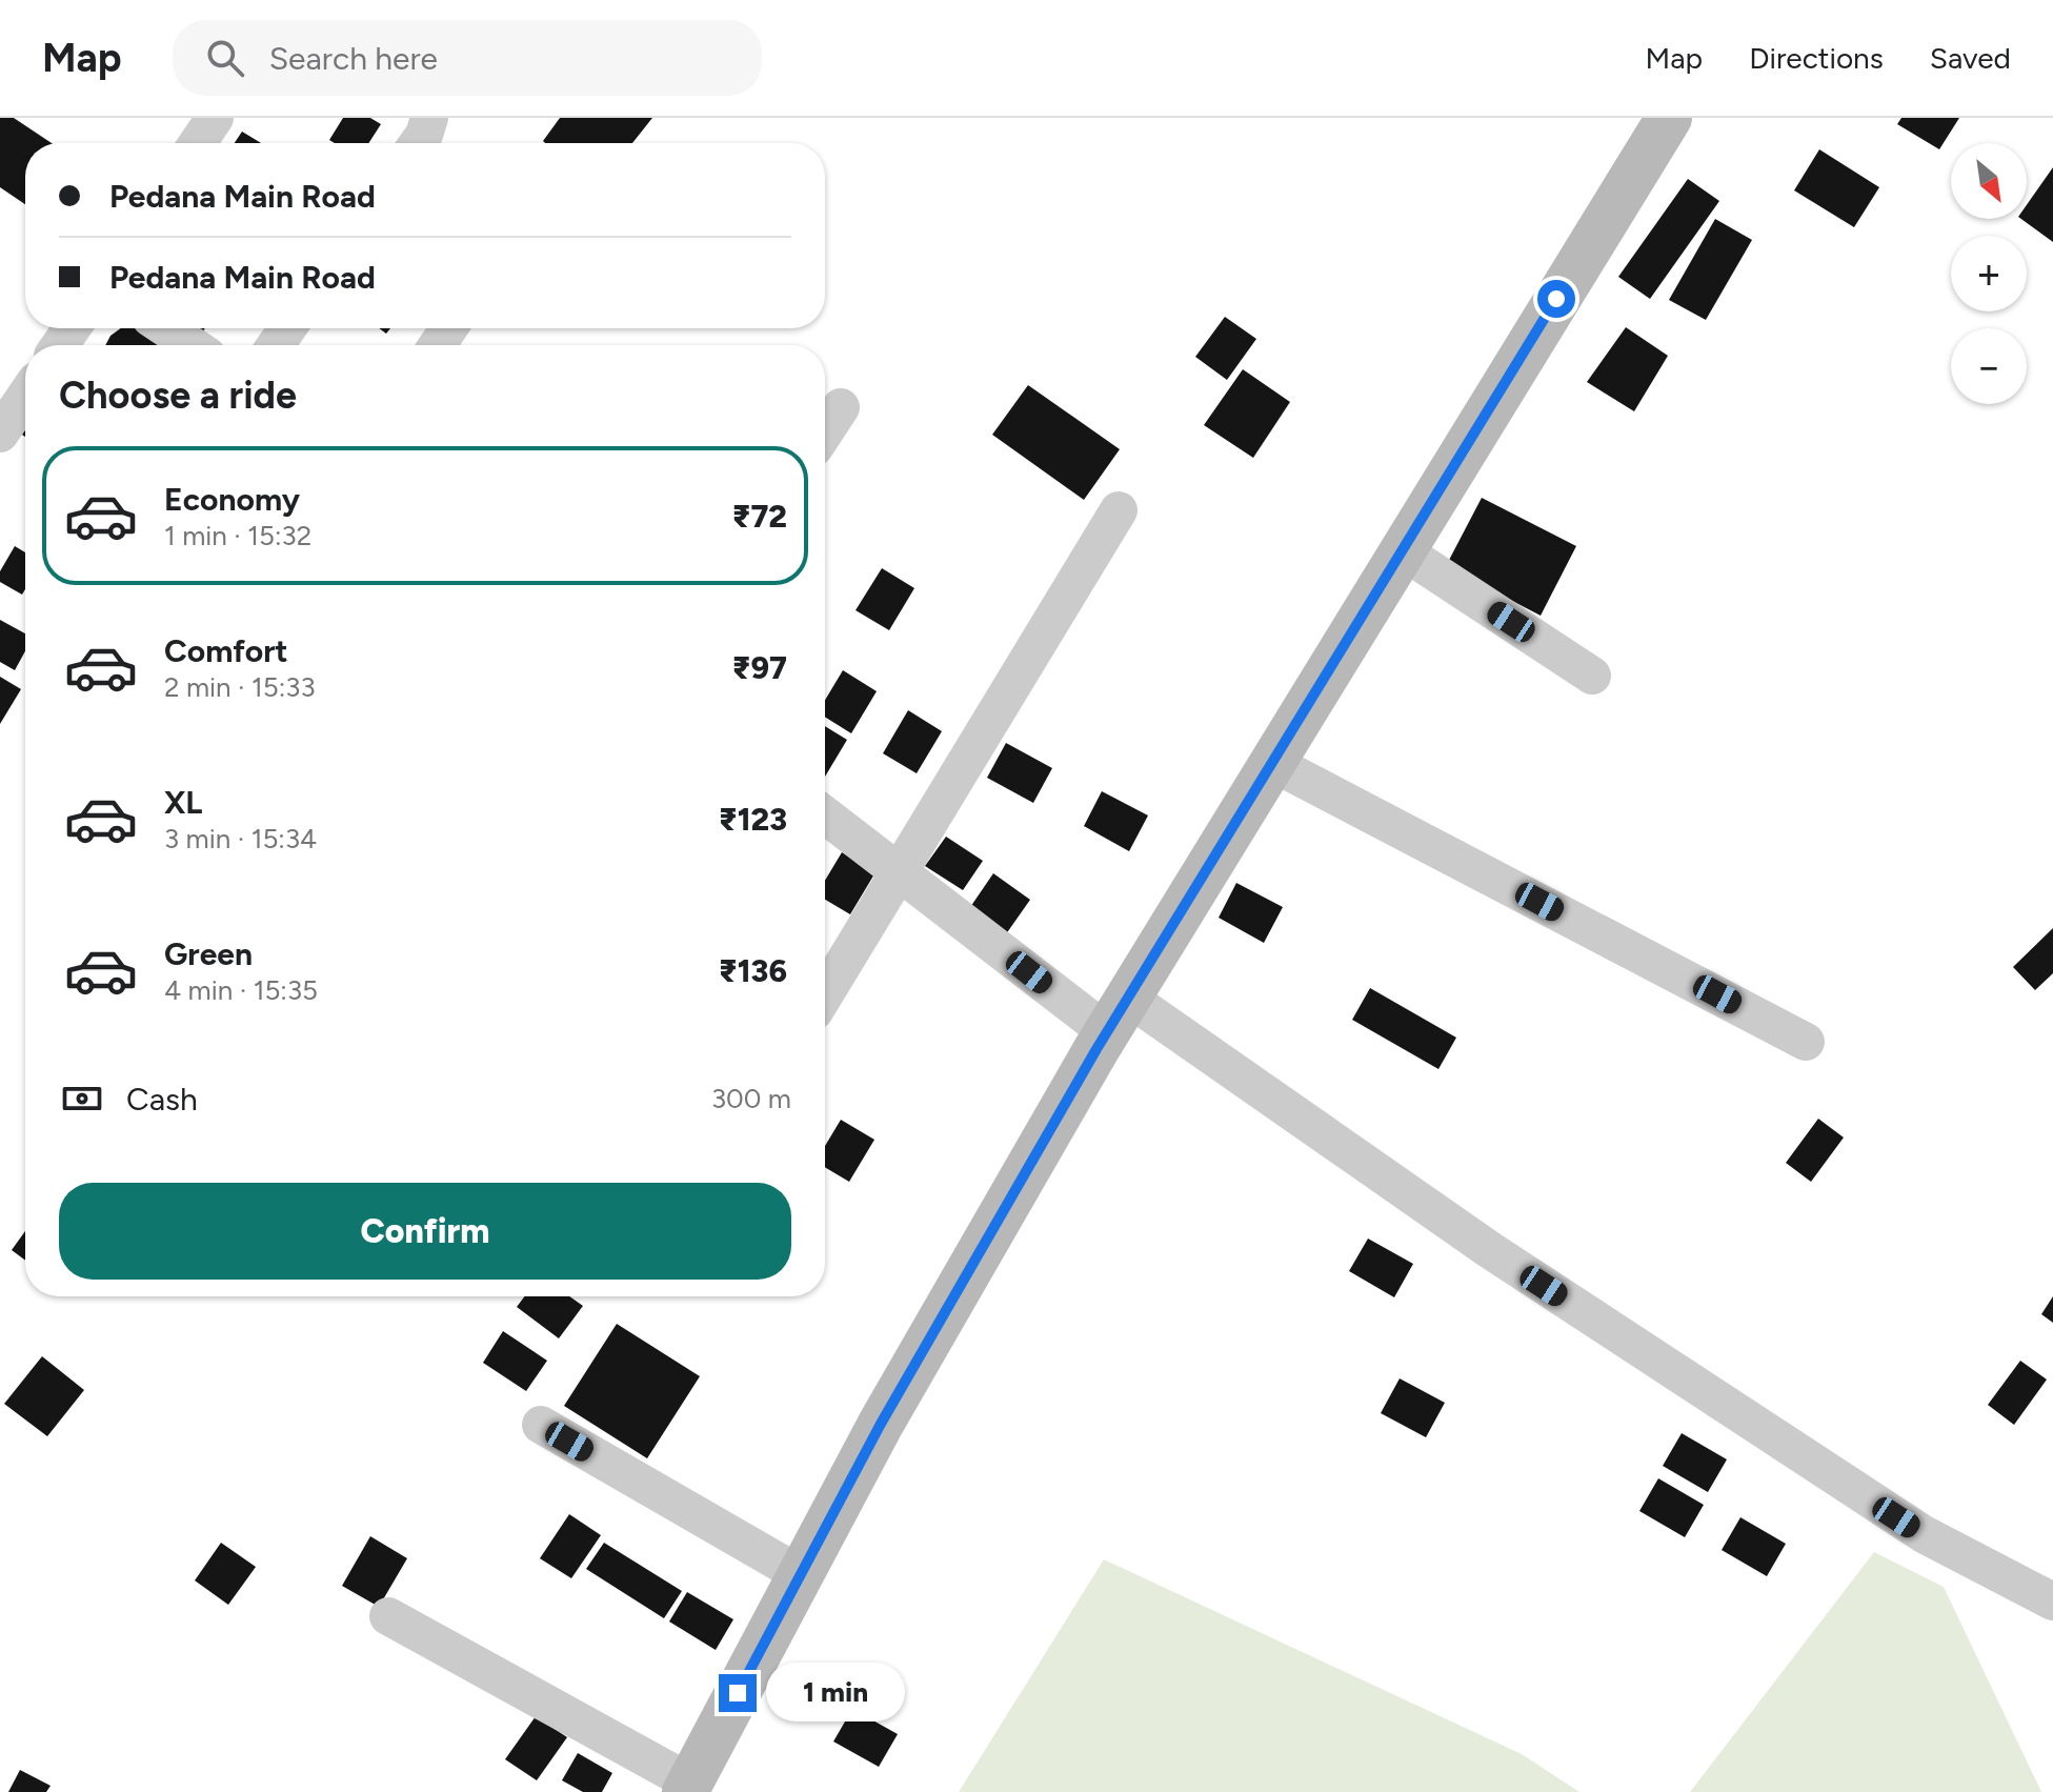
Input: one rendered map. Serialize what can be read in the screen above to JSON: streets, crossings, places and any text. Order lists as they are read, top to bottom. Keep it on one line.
{"north":"bottom right","page":{"header":"Map","search":"Search here","nav":["Map","Directions","Saved"],"map_buttons":["+","−"],"banner":["Pedana Main Road","Pedana Main Road"],"heading":"Choose a ride","list":[{"name":"Economy","note":"1 min · 15:32","value":"₹72"},{"name":"Comfort","note":"2 min · 15:33","value":"₹97"},{"name":"XL","note":"3 min · 15:34","value":"₹123"},{"name":"Green","note":"4 min · 15:35","value":"₹136"}],"pay":["Cash","300 m"],"buttons":"Confirm","bubble":"1 min"}}
